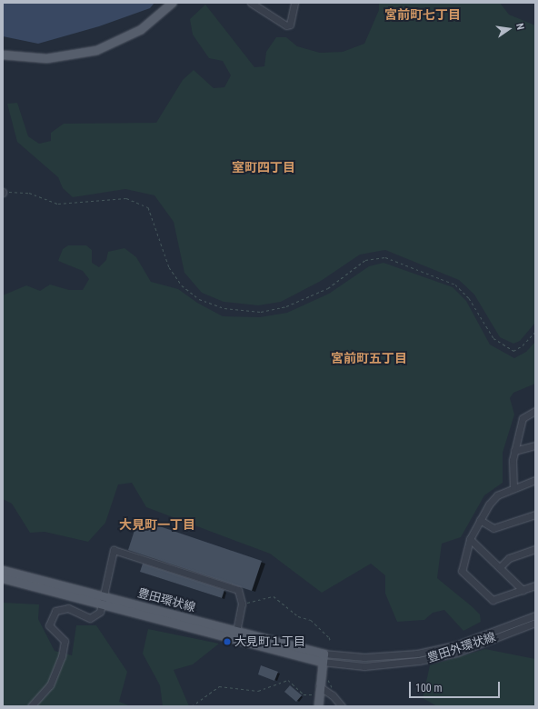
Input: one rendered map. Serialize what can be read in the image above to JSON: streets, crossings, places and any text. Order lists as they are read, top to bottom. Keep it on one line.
{"streets":{"main road":["豊田環状線"],"street":["豊田外環状線"]},"crossings":[["豊田環状線","豊田外環状線"]],"districts":["宮前町七丁目","室町四丁目","宮前町五丁目","大見町一丁目"],"places":["大見町１丁目"],"scale_bar":"100 m","north":"right"}
